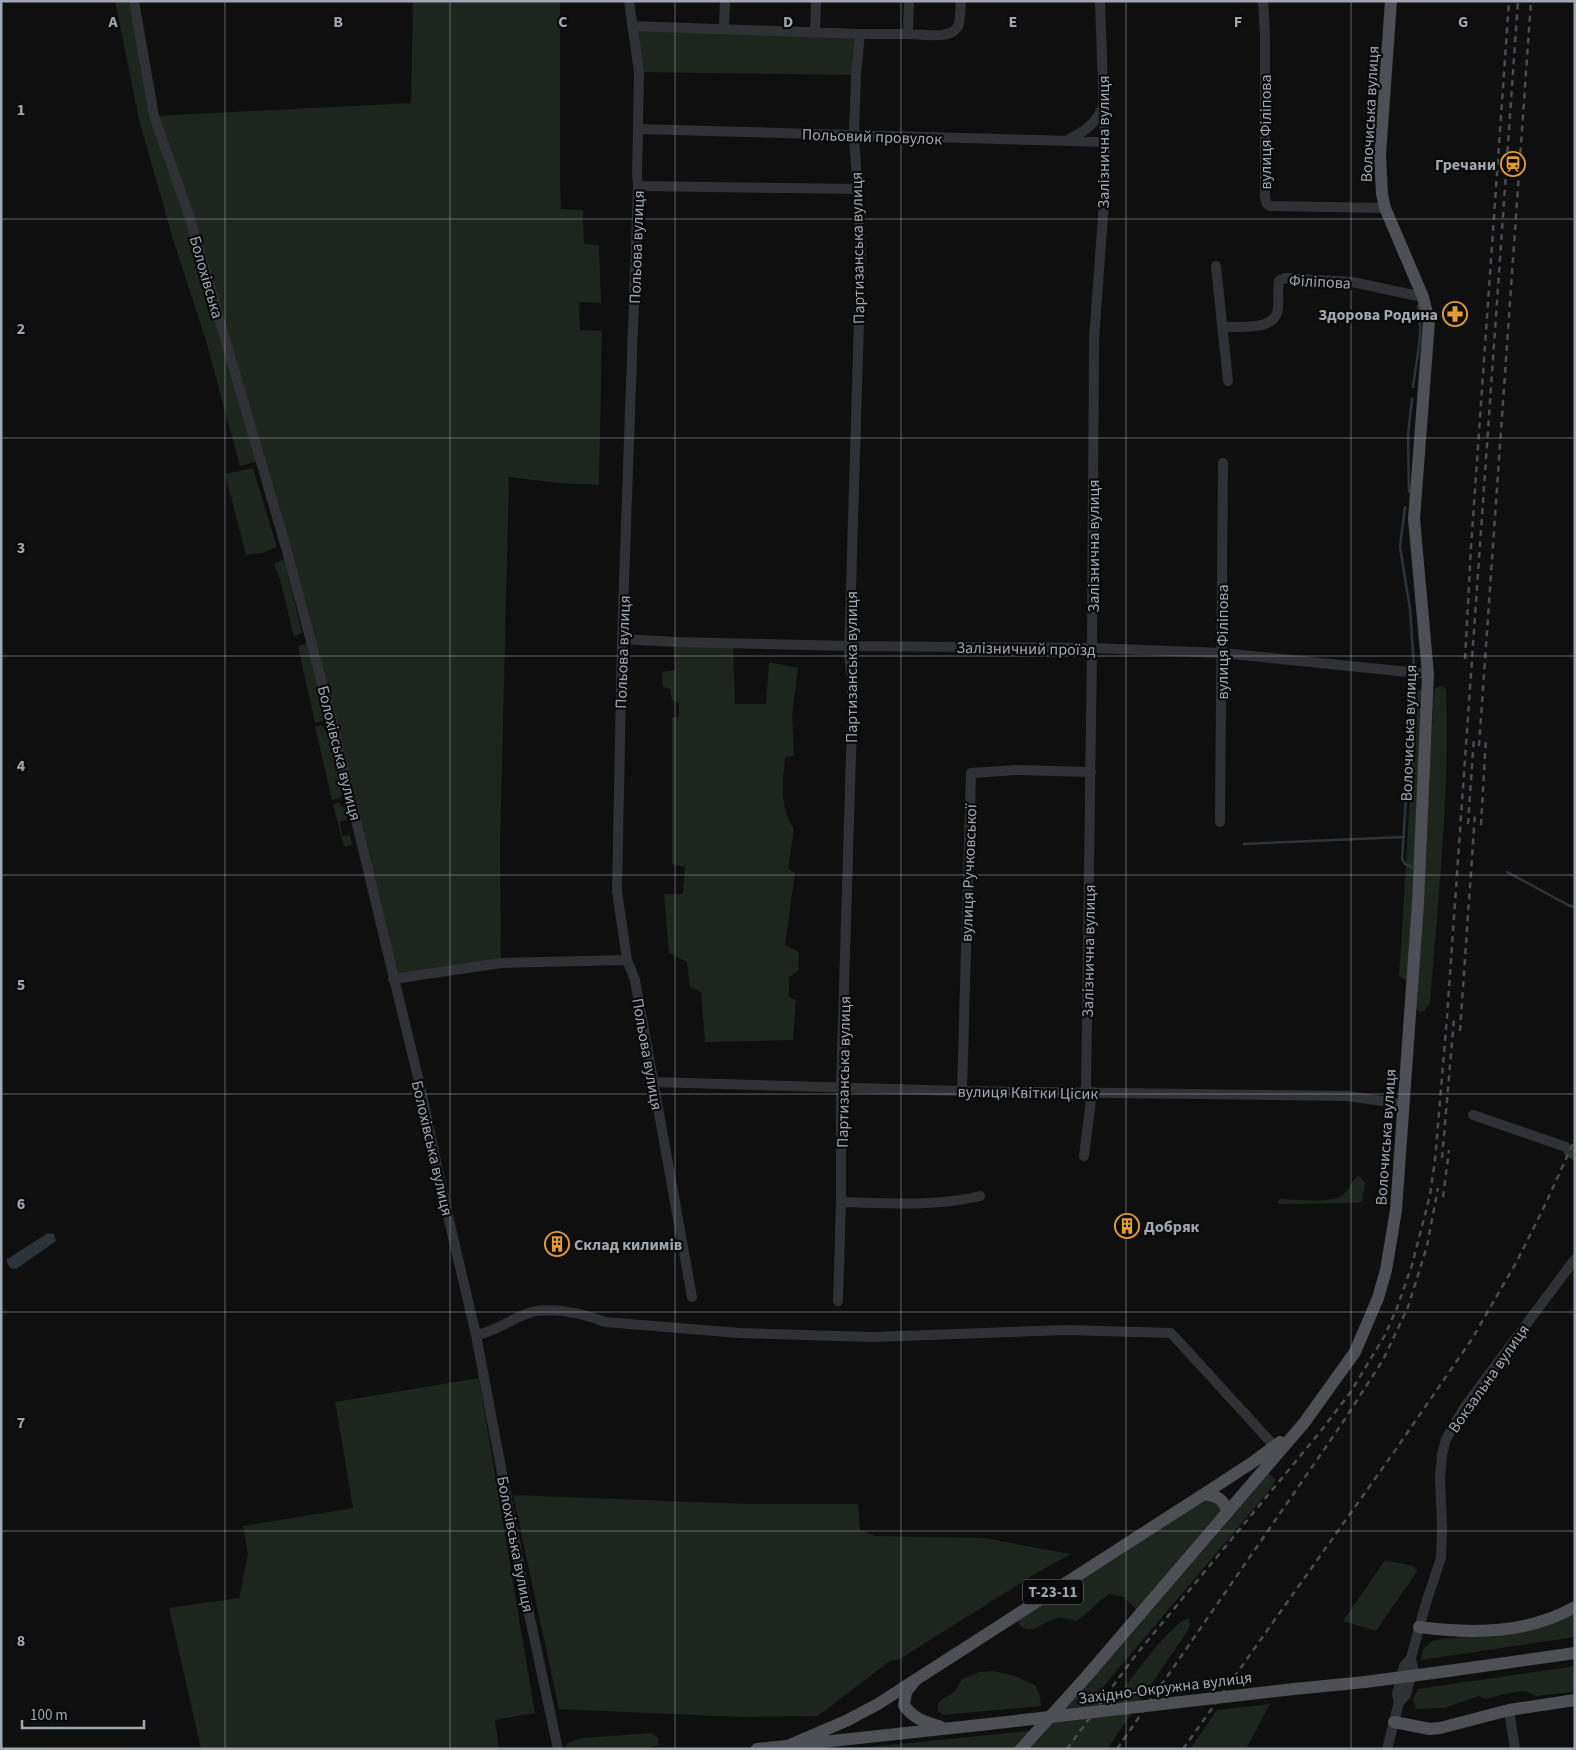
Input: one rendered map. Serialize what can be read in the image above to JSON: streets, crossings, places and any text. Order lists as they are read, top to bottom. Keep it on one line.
{"streets":{"main road":["Волочиська вулиця","Т-23-11","Західно-Окружна вулиця"],"street":["вулиця Філіпова","Польовий провулок","Залізнична вулиця","Польова вулиця","Партизанська вулиця","Болохівська","Філіпова","Залізничний проїзд","Болохівська вулиця","вулиця Ручковської","вулиця Квітки Цісик","Вокзальна вулиця"]},"crossings":[["Волочиська вулиця","вулиця Філіпова"],["Волочиська вулиця","Філіпова"],["Волочиська вулиця","Залізничний проїзд"],["Волочиська вулиця","вулиця Квітки Цісик"],["Волочиська вулиця","Т-23-11"],["вулиця Філіпова","Залізничний проїзд"],["Польовий провулок","Залізнична вулиця"],["Польовий провулок","Польова вулиця"],["Польовий провулок","Партизанська вулиця"],["Залізнична вулиця","Залізничний проїзд"],["Залізнична вулиця","вулиця Ручковської"],["Залізнична вулиця","вулиця Квітки Цісик"],["Польова вулиця","Залізничний проїзд"],["Польова вулиця","вулиця Квітки Цісик"],["Партизанська вулиця","Залізничний проїзд"],["Партизанська вулиця","вулиця Квітки Цісик"],["Болохівська","Болохівська вулиця"],["вулиця Ручковської","вулиця Квітки Цісик"],["Т-23-11","Західно-Окружна вулиця"]],"places":{"station":["Гречани"],"pharmacy":["Здорова Родина"],"building":["Добряк","Склад килимів"]},"scale_bar":"100 m","grid":{"columns":["A","B","C","D","E","F","G"],"rows":["1","2","3","4","5","6","7","8"]}}
